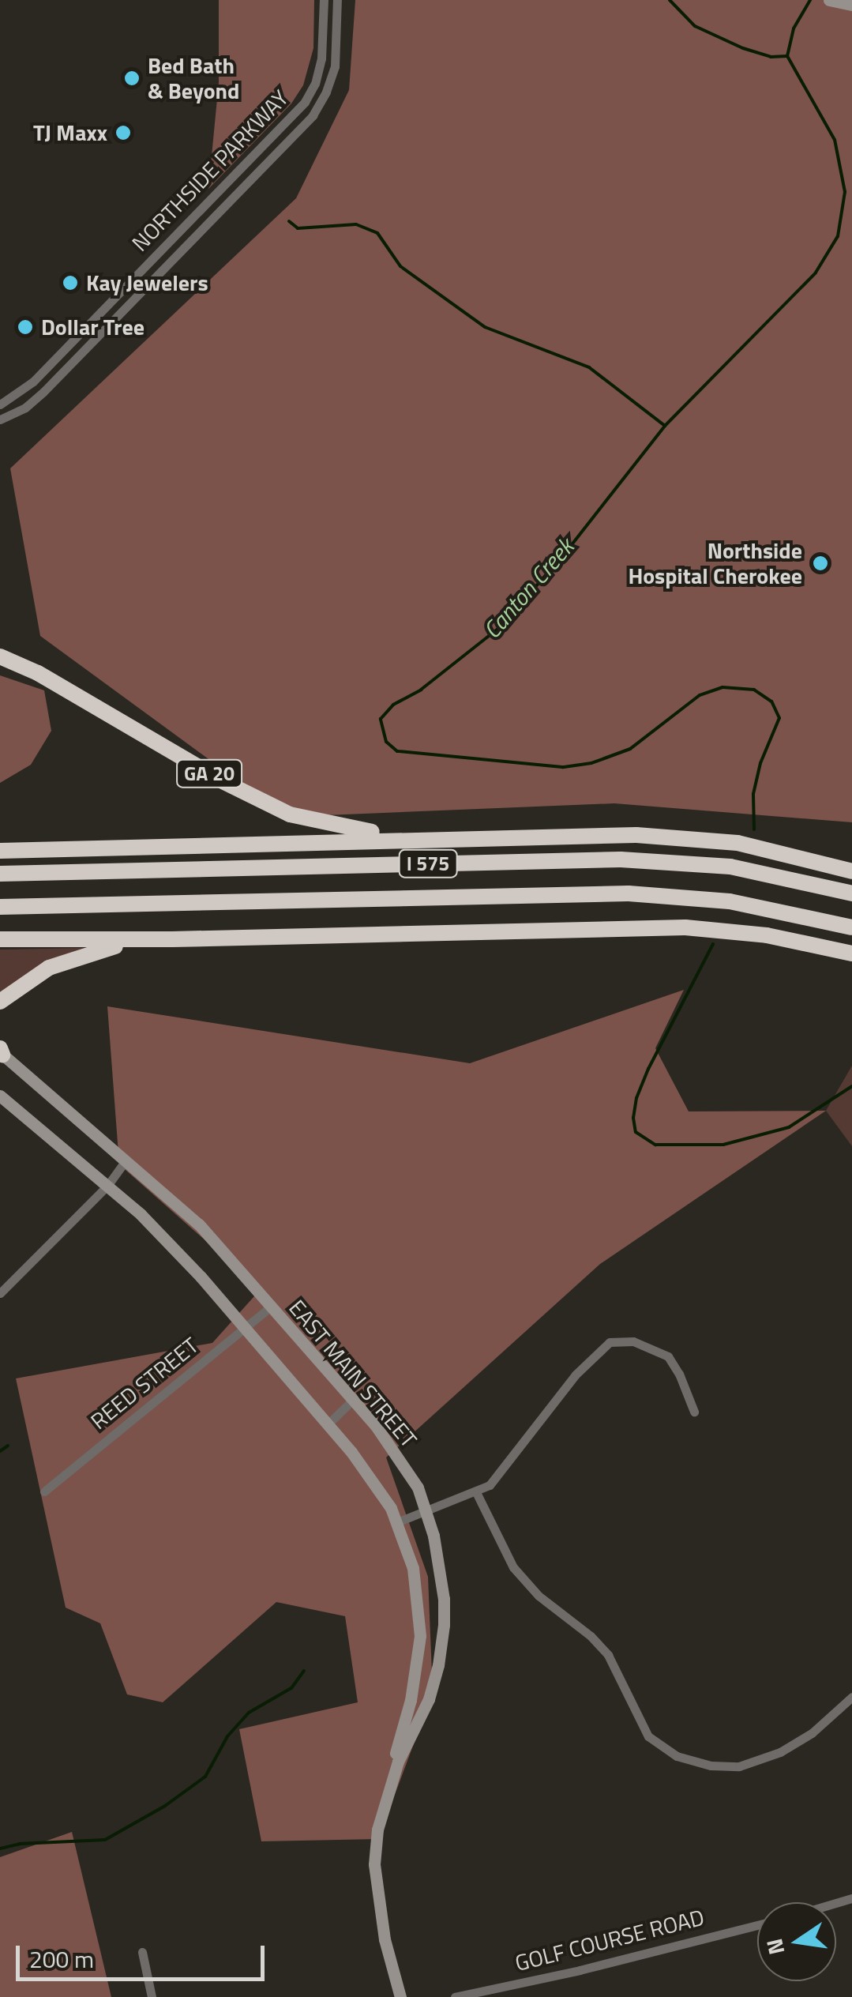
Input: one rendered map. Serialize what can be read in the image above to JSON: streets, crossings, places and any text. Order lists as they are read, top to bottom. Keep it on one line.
{"streets":{"highway":["GA 20","I 575"],"main road":["EAST MAIN STREET"],"street":["NORTHSIDE PARKWAY","REED STREET","GOLF COURSE ROAD"]},"crossings":[["EAST MAIN STREET","REED STREET"]],"water":["Canton Creek"],"places":["Bed Bath & Beyond","TJ Maxx","Kay Jewelers","Dollar Tree","Northside Hospital Cherokee"],"scale_bar":"200 m","north":"left"}
